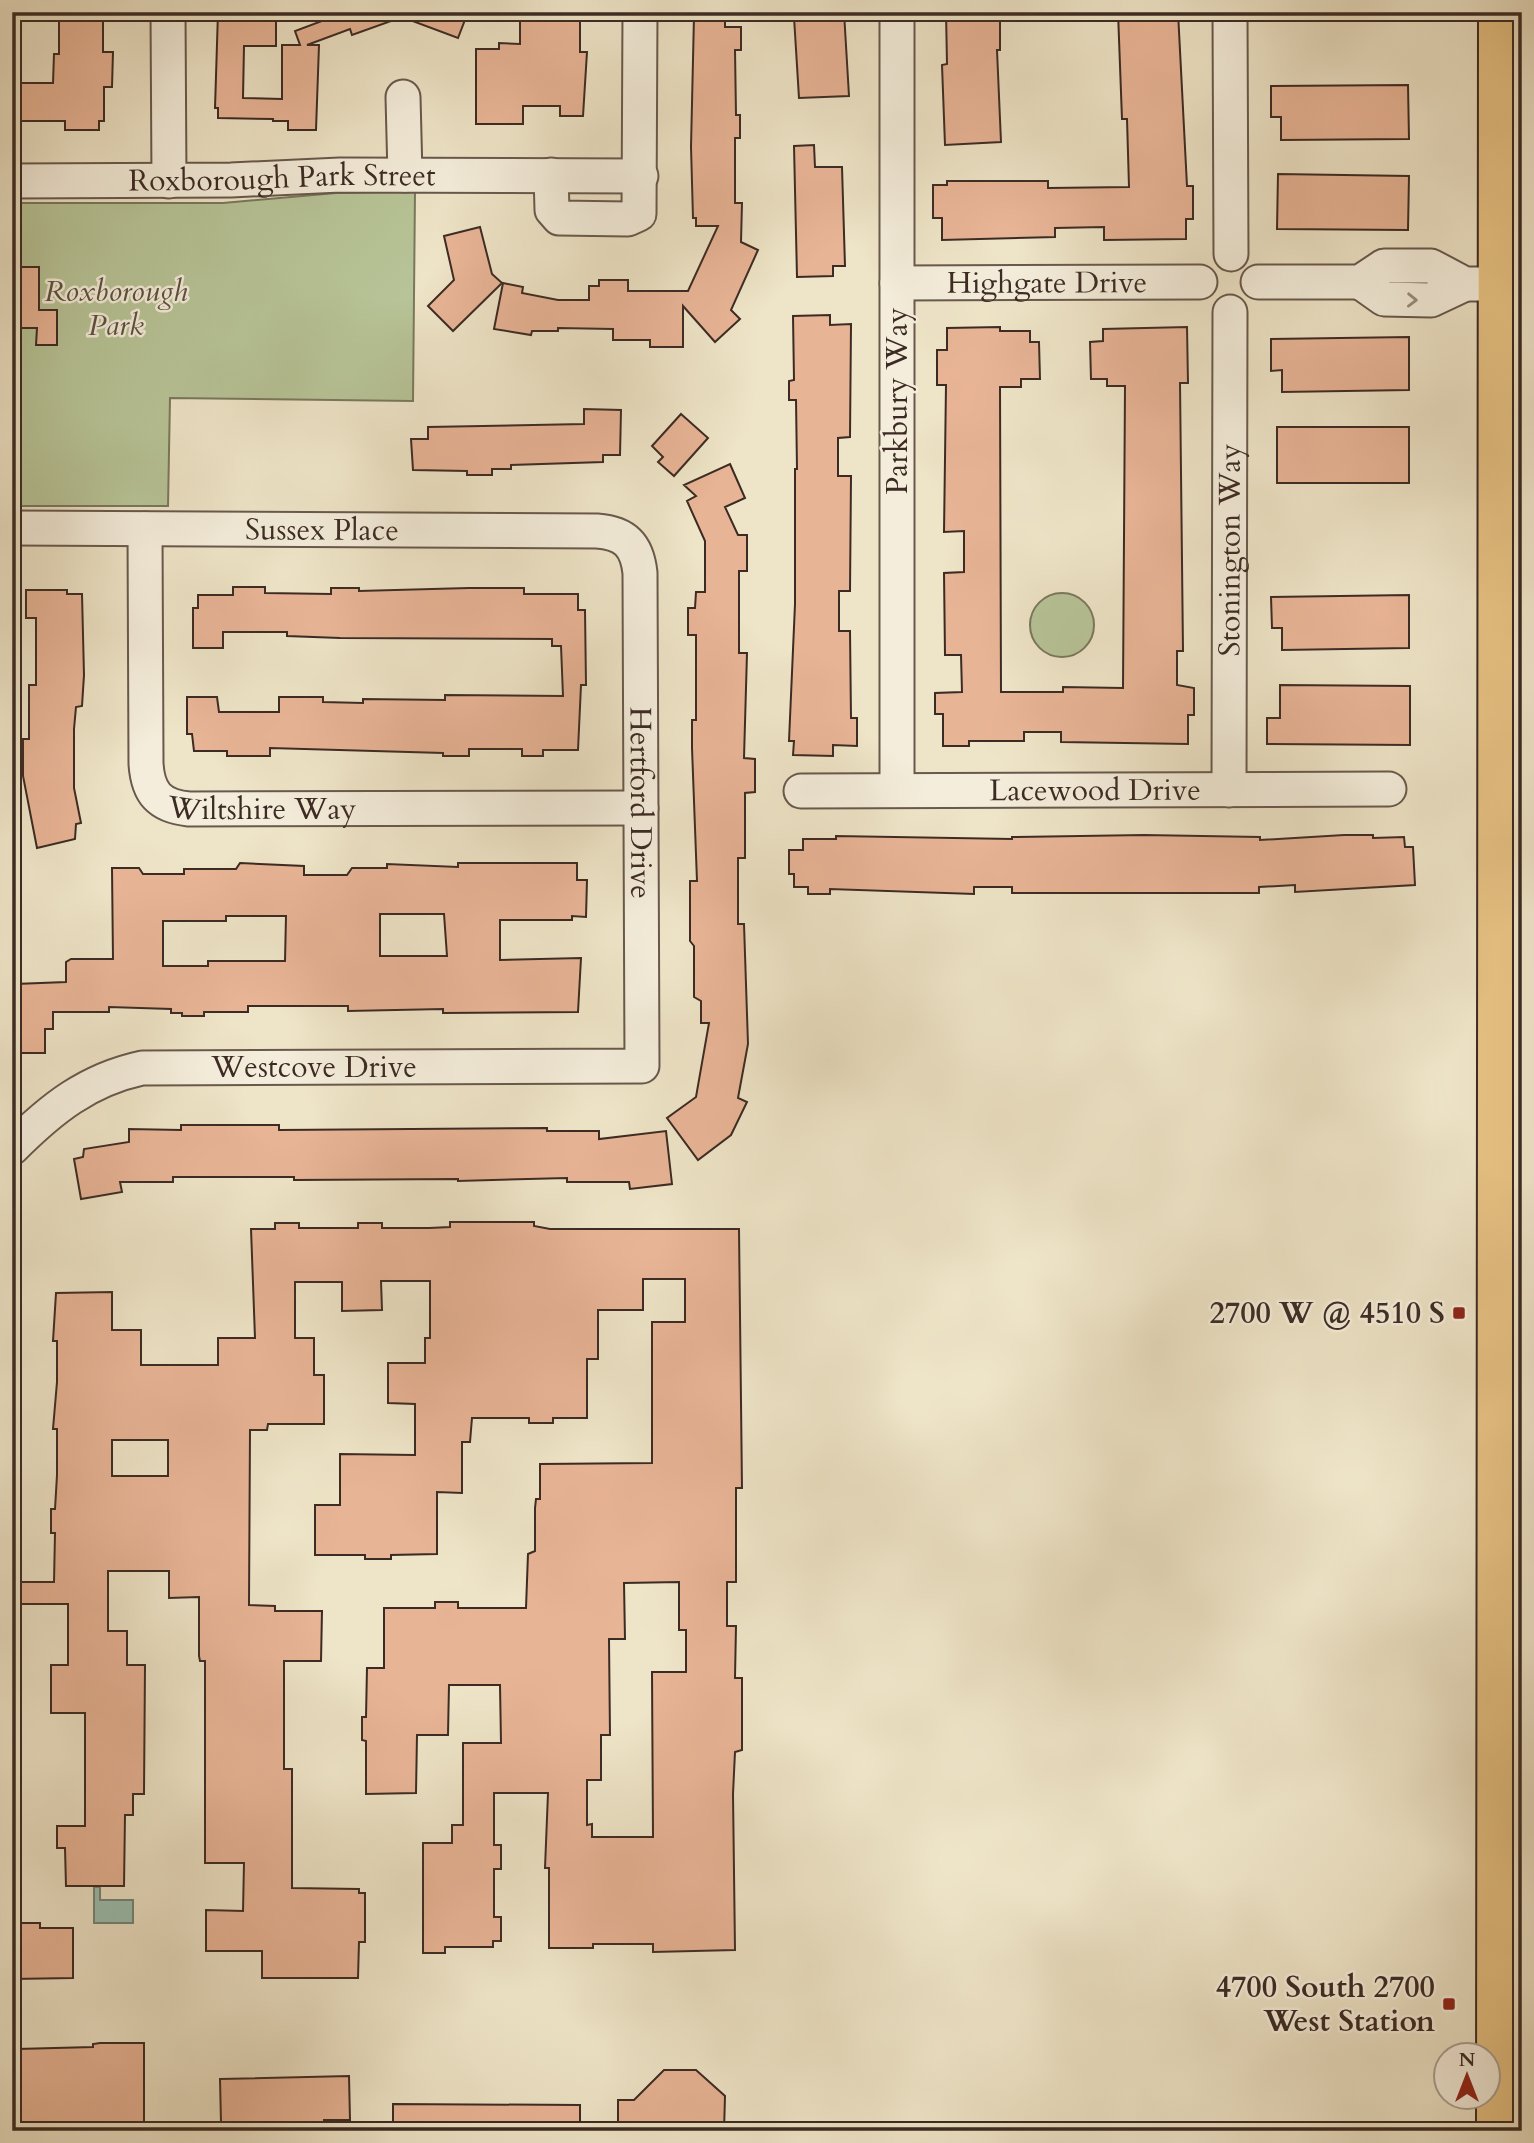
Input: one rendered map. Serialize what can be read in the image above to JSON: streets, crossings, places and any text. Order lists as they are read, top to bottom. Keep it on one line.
{"streets":{"street":["Roxborough Park Street","Highgate Drive","Parkbury Way","Sussex Place","Stonington Way","Lacewood Drive","Wiltshire Way","Hertford Drive","Westcove Drive"]},"crossings":[["Highgate Drive","Parkbury Way"],["Highgate Drive","Stonington Way"],["Parkbury Way","Lacewood Drive"],["Sussex Place","Wiltshire Way"],["Sussex Place","Hertford Drive"],["Stonington Way","Lacewood Drive"],["Wiltshire Way","Hertford Drive"],["Hertford Drive","Westcove Drive"]],"parks":["Roxborough Park"],"places":{"transit":["2700 W @ 4510 S","4700 South 2700 West Station"]},"north":"top"}
